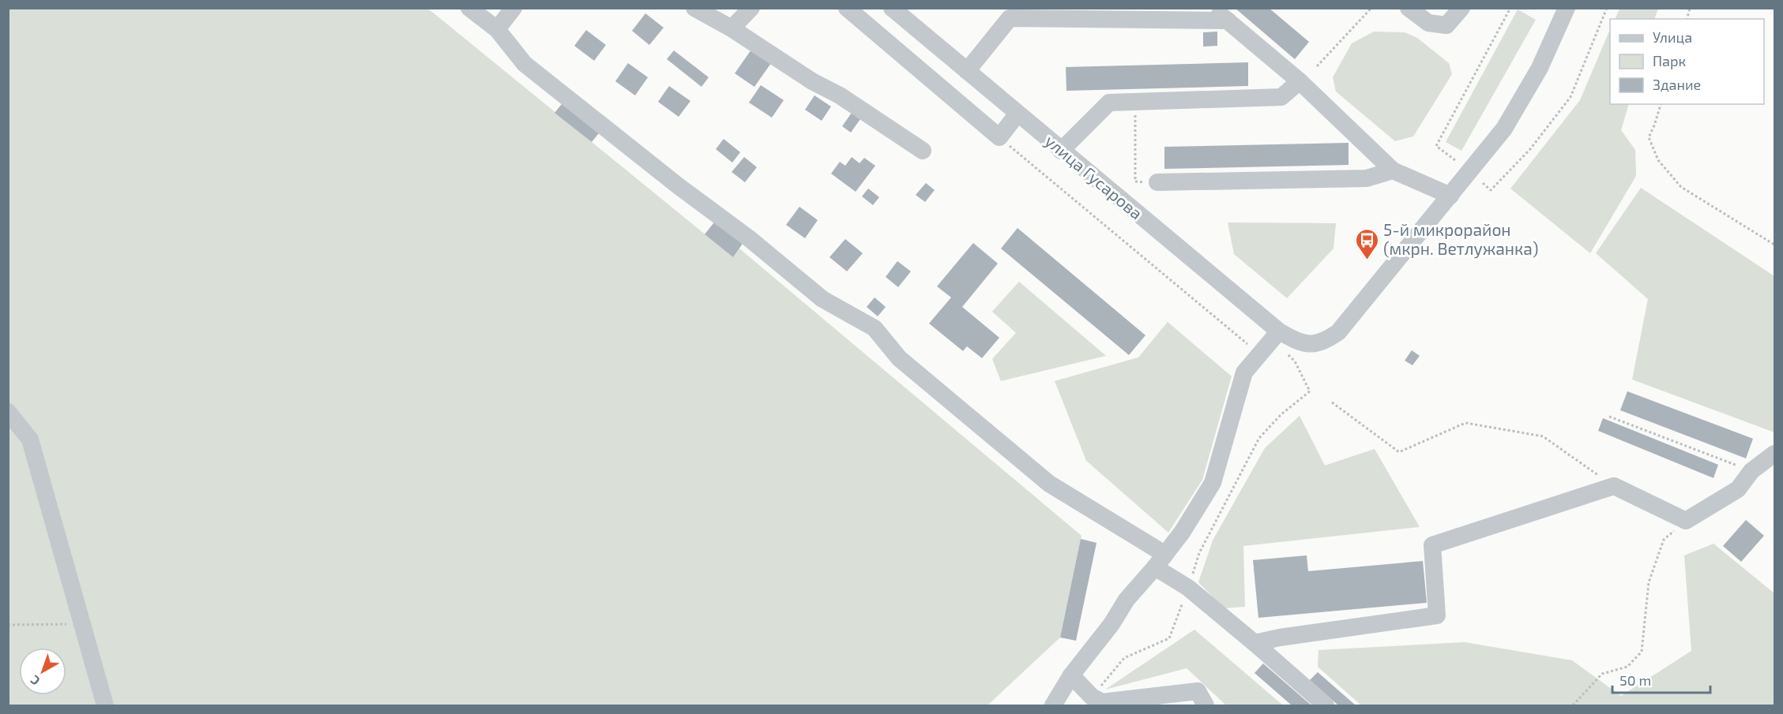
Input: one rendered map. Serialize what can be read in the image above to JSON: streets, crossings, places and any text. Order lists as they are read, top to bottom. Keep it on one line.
{"streets":{"street":["улица Гусарова"]},"places":{"bus stop":["5-й микрорайон (мкрн. Ветлужанка)"]},"legend":["Улица","Парк","Здание"],"scale_bar":"50 m","north":"bottom left"}
